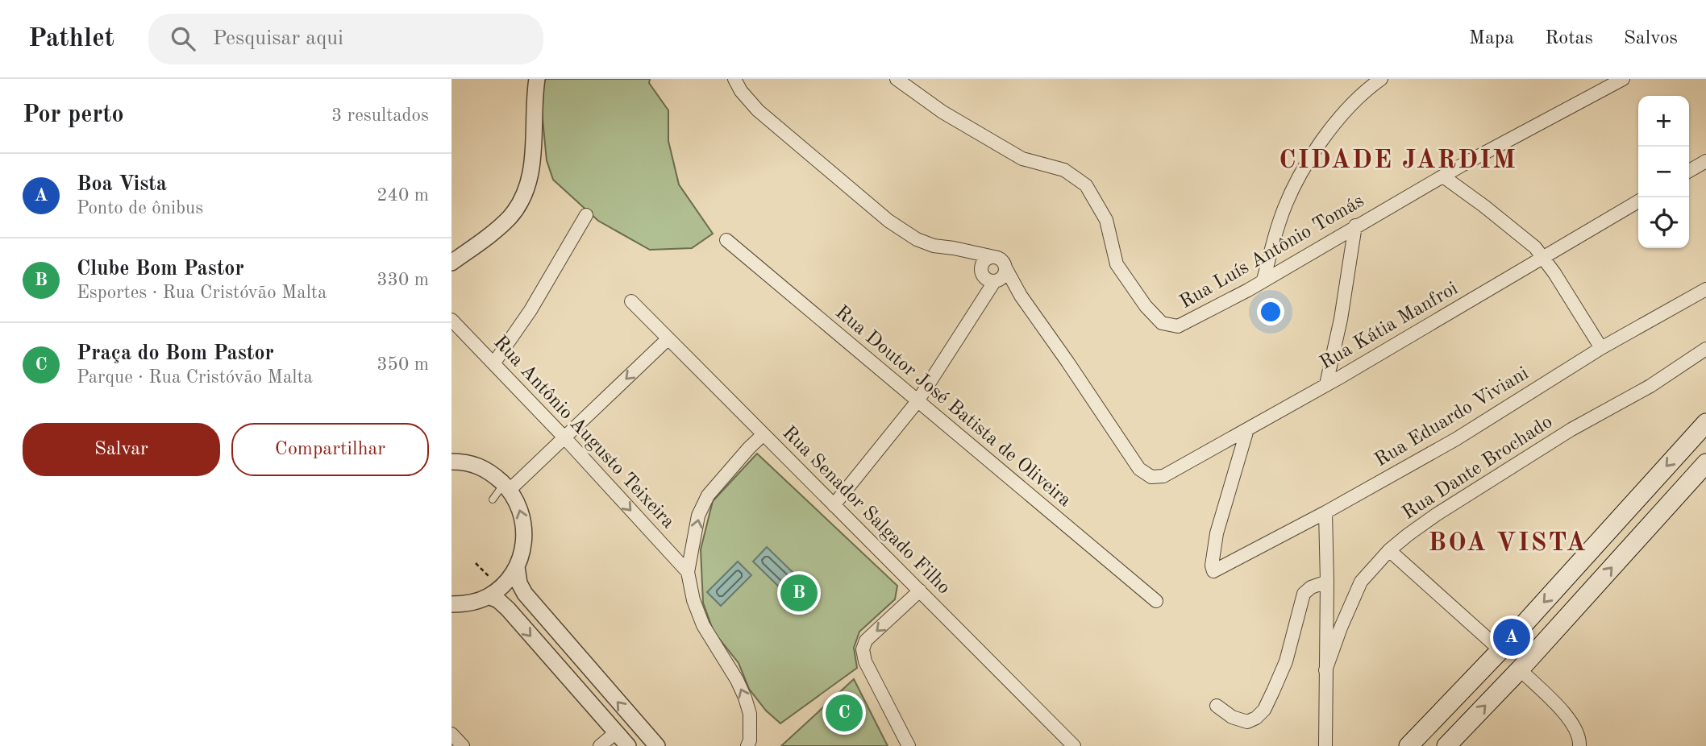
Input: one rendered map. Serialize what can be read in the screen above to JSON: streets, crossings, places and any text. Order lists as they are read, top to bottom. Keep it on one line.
{"streets":{"street":["Rua Luís Antônio Tomás","Rua Kátia Manfroi","Rua Doutor José Batista de Oliveira","Rua Eduardo Viviani","Rua Antônio Augusto Teixeira","Rua Dante Brochado","Rua Senador Salgado Filho"]},"crossings":[["Rua Kátia Manfroi","Rua Eduardo Viviani"]],"one_way":["Rua Antônio Augusto Teixeira"],"districts":["CIDADE JARDIM","BOA VISTA"],"page":{"header":"Pathlet","search":"Pesquisar aqui","nav":["Mapa","Rotas","Salvos"],"heading":["Por perto","3 resultados"],"map_buttons":["+","−"],"list":[{"mark":"A","name":"Boa Vista","note":"Ponto de ônibus","value":"240 m"},{"mark":"B","name":"Clube Bom Pastor","note":"Esportes · Rua Cristóvão Malta","value":"330 m"},{"mark":"C","name":"Praça do Bom Pastor","note":"Parque · Rua Cristóvão Malta","value":"350 m"}],"buttons":["Salvar","Compartilhar"],"pins":["B","A","C"]}}
